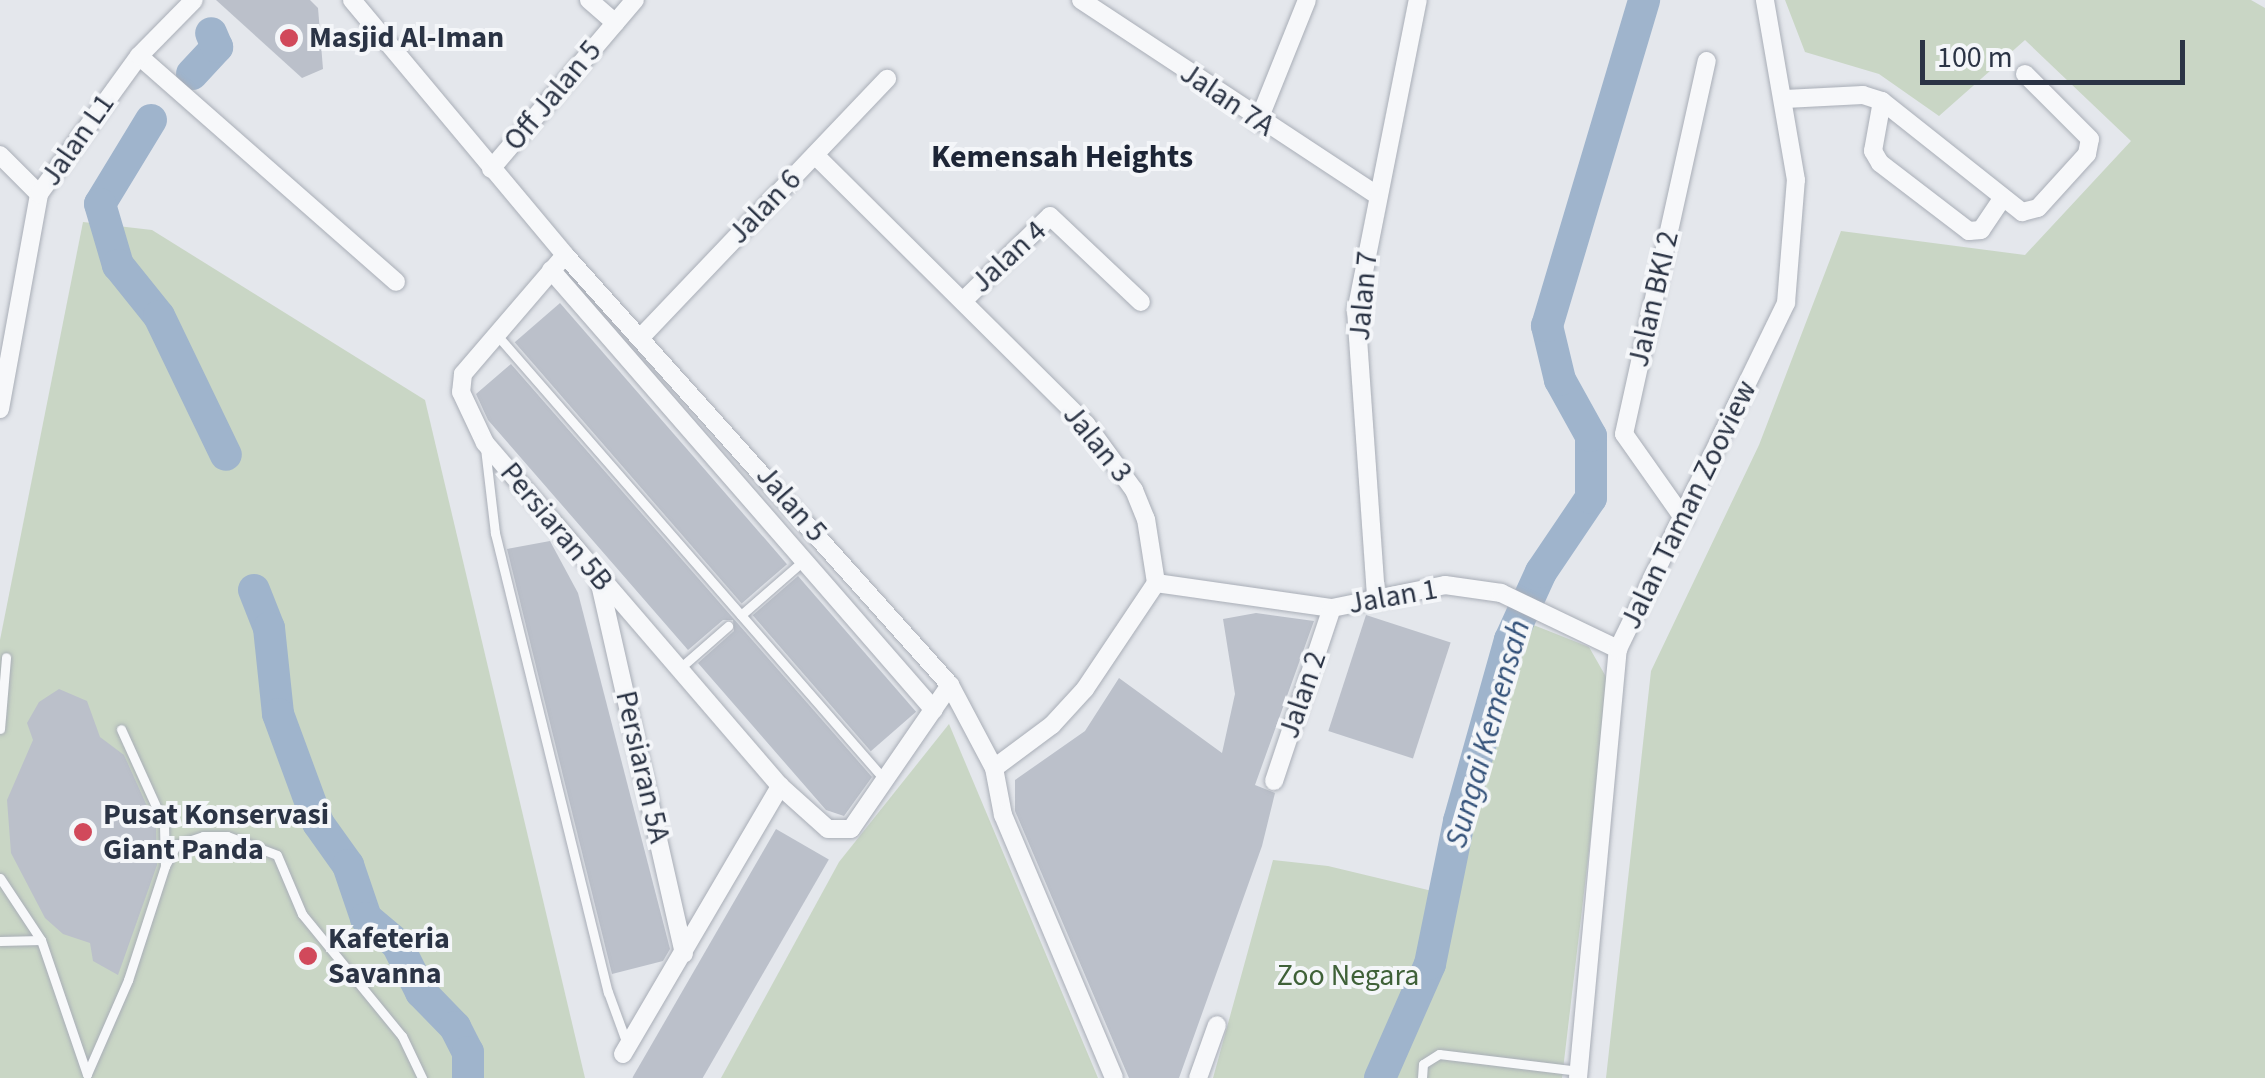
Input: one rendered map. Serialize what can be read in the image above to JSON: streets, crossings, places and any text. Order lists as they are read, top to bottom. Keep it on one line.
{"streets":{"street":["Off Jalan 5","Jalan 7A","Jalan L1","Jalan 6","Jalan 4","Jalan 7","Jalan BKI 2","Jalan 3","Jalan 5","Jalan Taman Zooview","Persiaran 5B","Jalan 1","Jalan 2","Persiaran 5A"]},"crossings":[["Off Jalan 5","Jalan 5"],["Jalan 7A","Jalan 7"],["Jalan 6","Jalan 3"],["Jalan 6","Jalan 5"],["Jalan 4","Jalan 3"],["Jalan 7","Jalan 1"],["Jalan BKI 2","Jalan Taman Zooview"],["Jalan 3","Jalan 1"],["Jalan 5","Persiaran 5B"],["Jalan Taman Zooview","Jalan 1"],["Persiaran 5B","Persiaran 5A"],["Jalan 1","Jalan 2"]],"districts":["Kemensah Heights"],"water":["Sungai Kemensah"],"parks":["Zoo Negara"],"places":["Masjid Al-Iman","Pusat Konservasi Giant Panda","Kafeteria Savanna"],"scale_bar":"100 m"}
